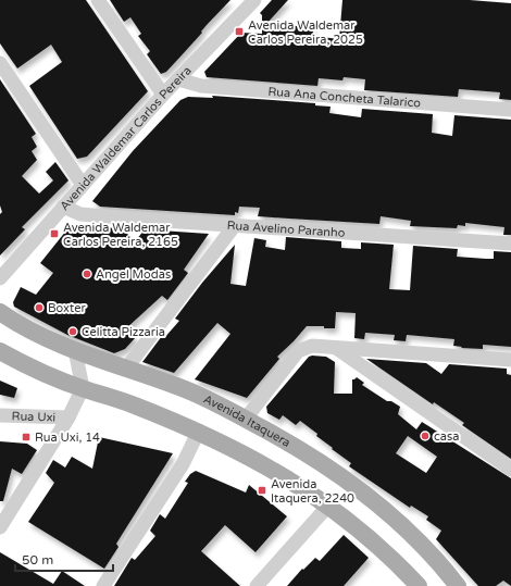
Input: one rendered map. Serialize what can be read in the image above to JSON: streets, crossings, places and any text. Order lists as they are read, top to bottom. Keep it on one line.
{"streets":{"main road":["Avenida Itaquera"],"street":["Rua Ana Concheta Talarico","Avenida Waldemar Carlos Pereira","Rua Avelino Paranho","Rua Uxi"]},"crossings":[["Rua Ana Concheta Talarico","Avenida Waldemar Carlos Pereira"],["Avenida Waldemar Carlos Pereira","Rua Avelino Paranho"]],"places":{"transit":["Avenida Waldemar Carlos Pereira, 2025","Avenida Waldemar Carlos Pereira, 2165","Rua Uxi, 14","Avenida Itaquera, 2240"],"other":["Angel Modas","Boxter","Celitta Pizzaria","casa"]},"scale_bar":"50 m"}
